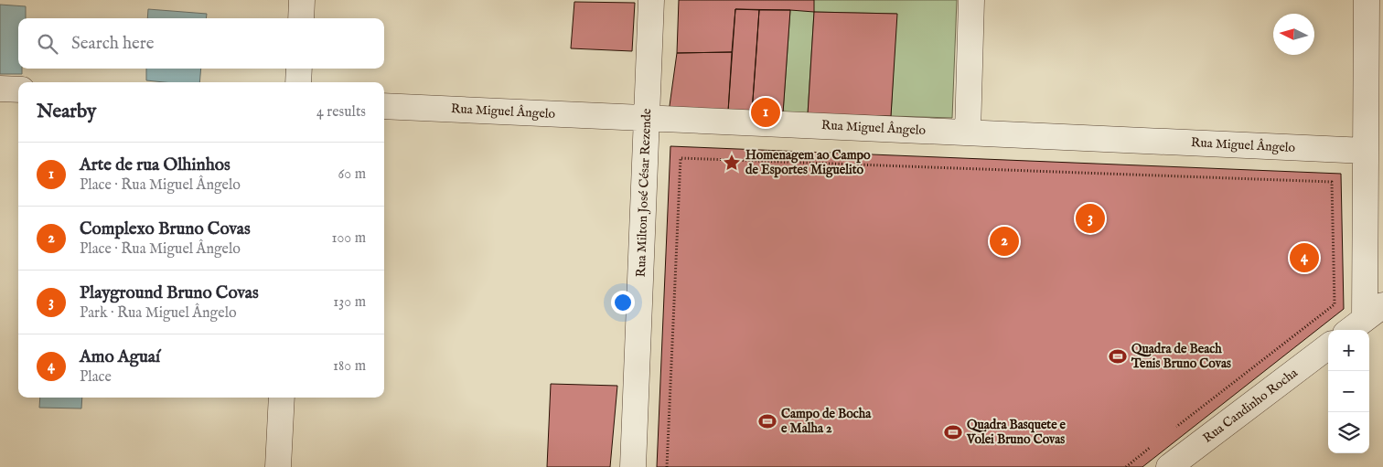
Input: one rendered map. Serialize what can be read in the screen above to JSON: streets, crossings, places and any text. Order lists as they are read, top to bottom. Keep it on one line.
{"streets":{"street":["Rua Miguel Ângelo","Rua Milton José César Rezende","Rua Candinho Rocha"]},"crossings":[["Rua Miguel Ângelo","Rua Milton José César Rezende"]],"places":{"place":["Homenagem ao Campo de Esportes Miguelito"],"sports":["Quadra de Beach Tenis Bruno Covas","Campo de Bocha e Malha 2","Quadra Basquete e Volei Bruno Covas"]},"north":"left","page":{"search":"Search here","heading":["Nearby","4 results"],"pins":["1","3","2","4"],"list":[{"mark":"1","name":"Arte de rua Olhinhos","note":"Place · Rua Miguel Ângelo","value":"60 m"},{"mark":"2","name":"Complexo Bruno Covas","note":"Place · Rua Miguel Ângelo","value":"100 m"},{"mark":"3","name":"Playground Bruno Covas","note":"Park · Rua Miguel Ângelo","value":"130 m"},{"mark":"4","name":"Amo Aguaí","note":"Place","value":"180 m"}],"map_buttons":["+","−"]}}
